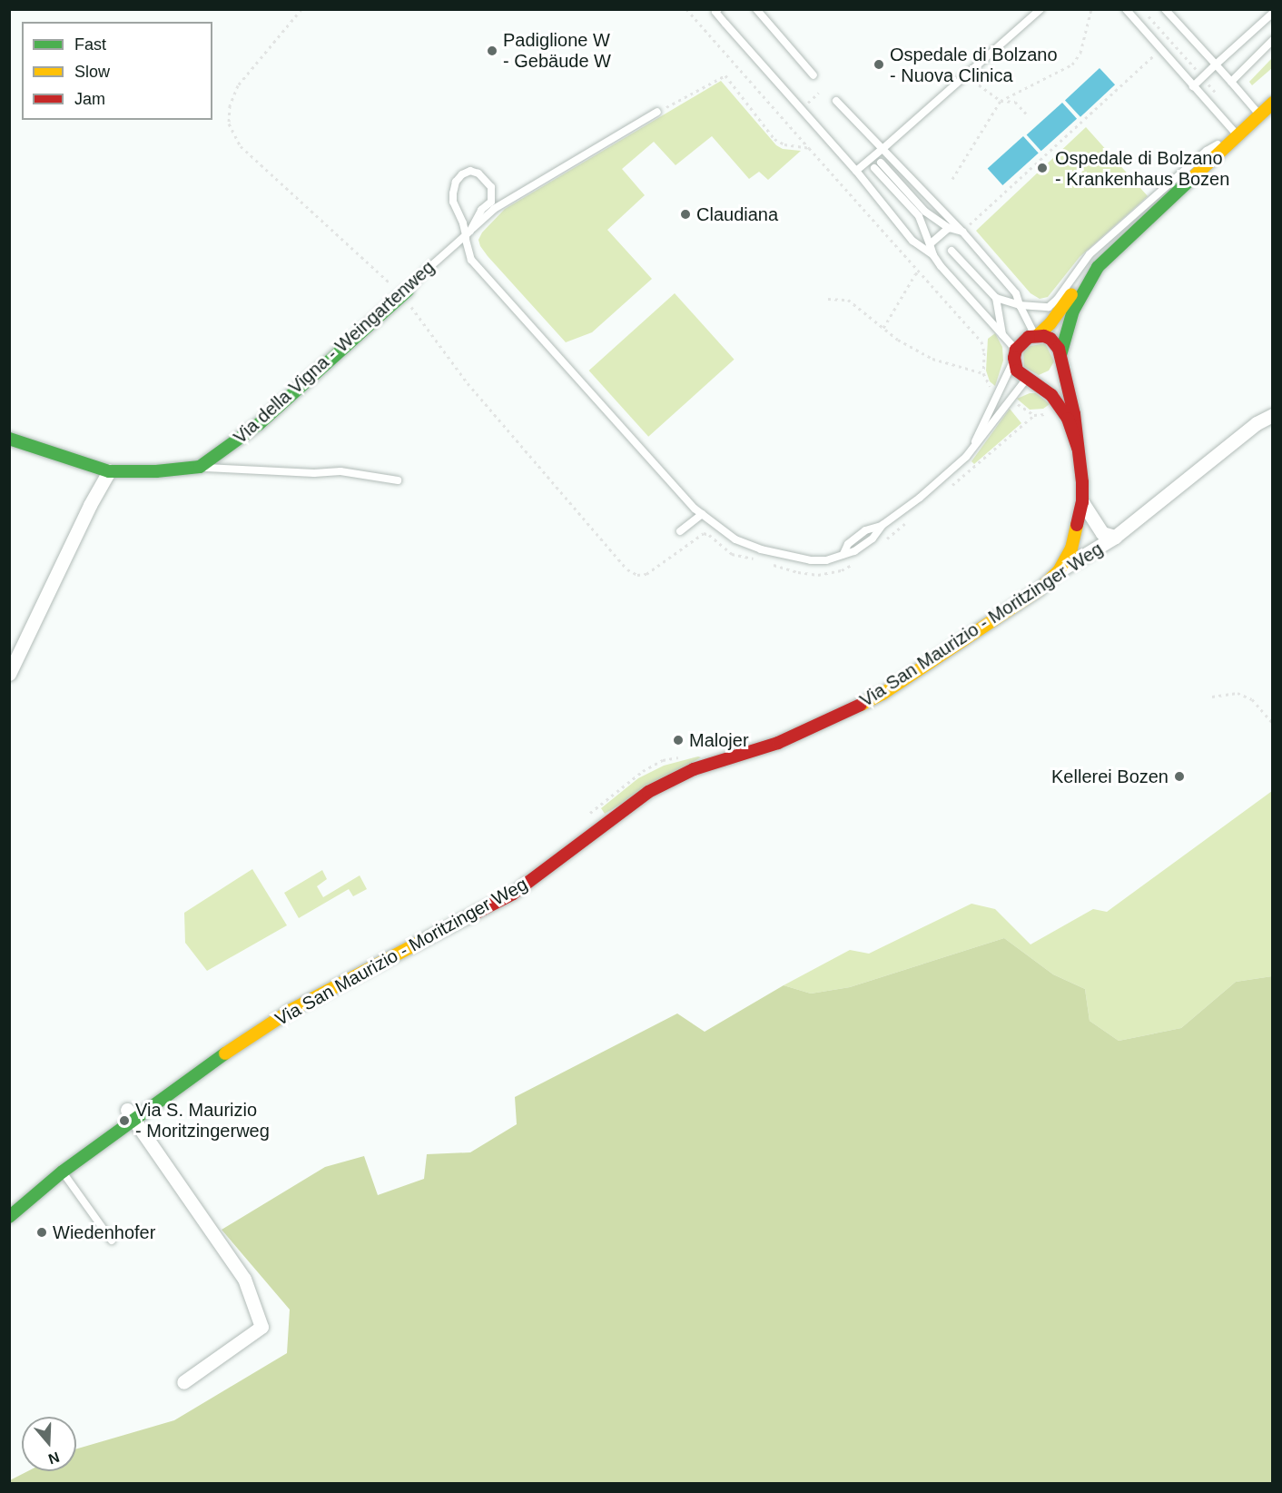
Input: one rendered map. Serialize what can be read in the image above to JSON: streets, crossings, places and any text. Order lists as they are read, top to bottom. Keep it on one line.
{"streets":{"main road":["Via della Vigna - Weingartenweg","Via San Maurizio - Moritzinger Weg"]},"places":["Padiglione W - Gebäude W","Ospedale di Bolzano - Nuova Clinica","Ospedale di Bolzano - Krankenhaus Bozen","Claudiana","Malojer","Kellerei Bozen","Via S. Maurizio - Moritzingerweg","Wiedenhofer"],"legend":["Fast","Slow","Jam"],"north":"bottom"}
